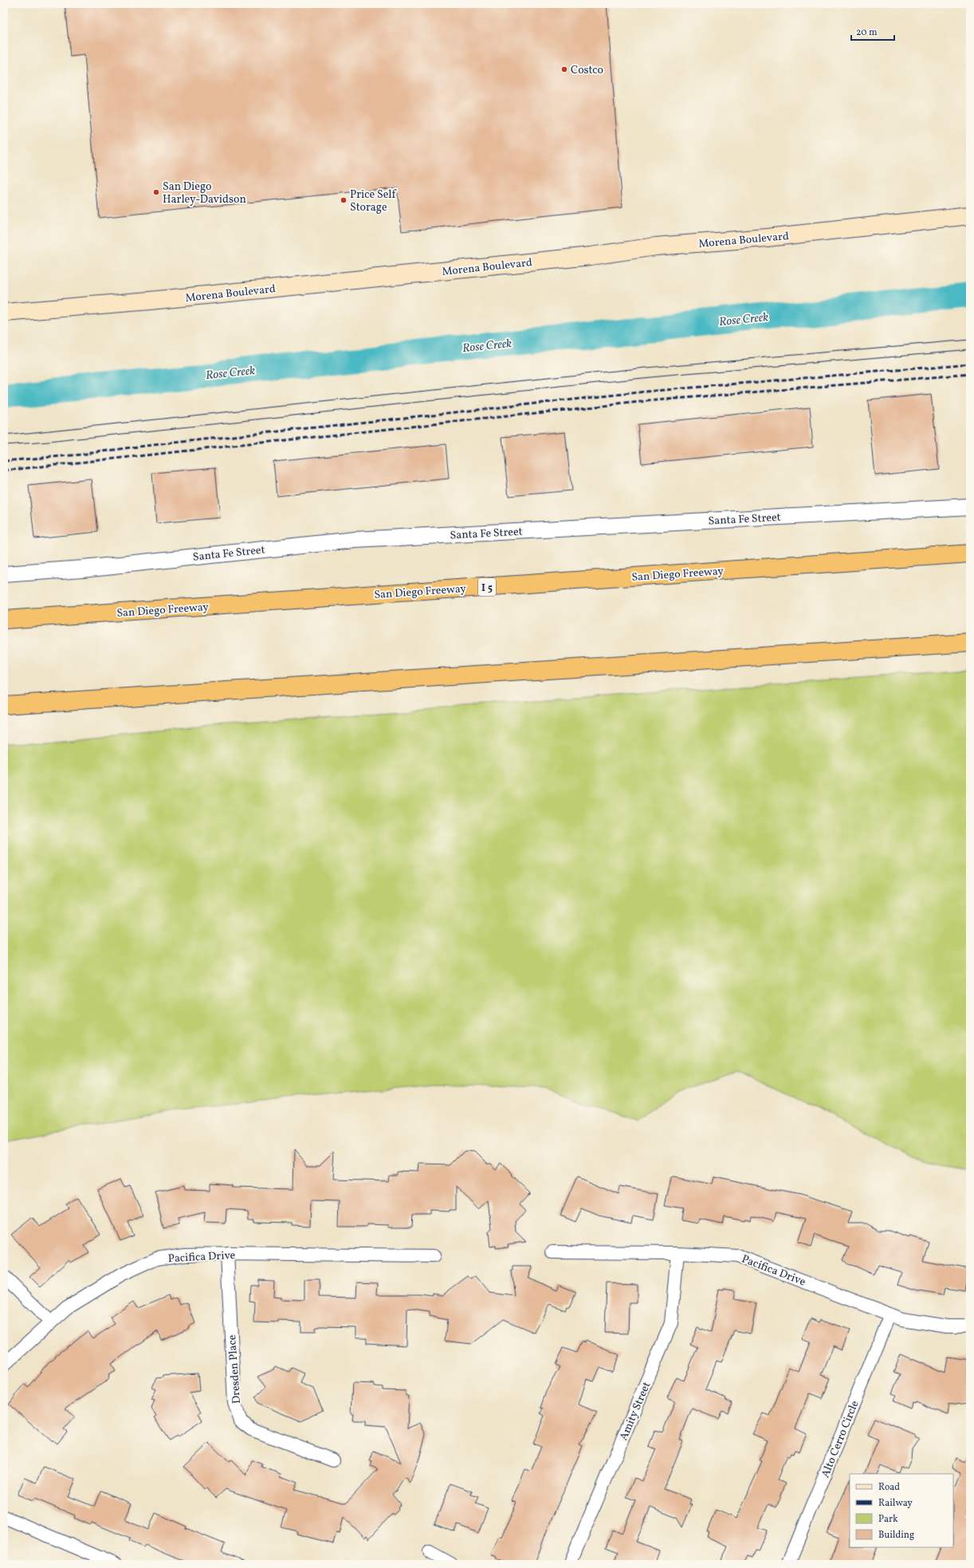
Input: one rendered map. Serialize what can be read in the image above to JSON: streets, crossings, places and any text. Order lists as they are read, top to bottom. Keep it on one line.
{"streets":{"highway":["San Diego Freeway","I 5"],"main road":["Morena Boulevard"],"street":["Santa Fe Street","Pacifica Drive","Dresden Place","Amity Street","Alto Cerro Circle"]},"crossings":[["Pacifica Drive","Dresden Place"],["Pacifica Drive","Amity Street"],["Pacifica Drive","Alto Cerro Circle"]],"water":["Rose Creek"],"places":["Costco","San Diego Harley-Davidson","Price Self Storage"],"legend":["Road","Railway","Park","Building"],"scale_bar":"20 m"}
